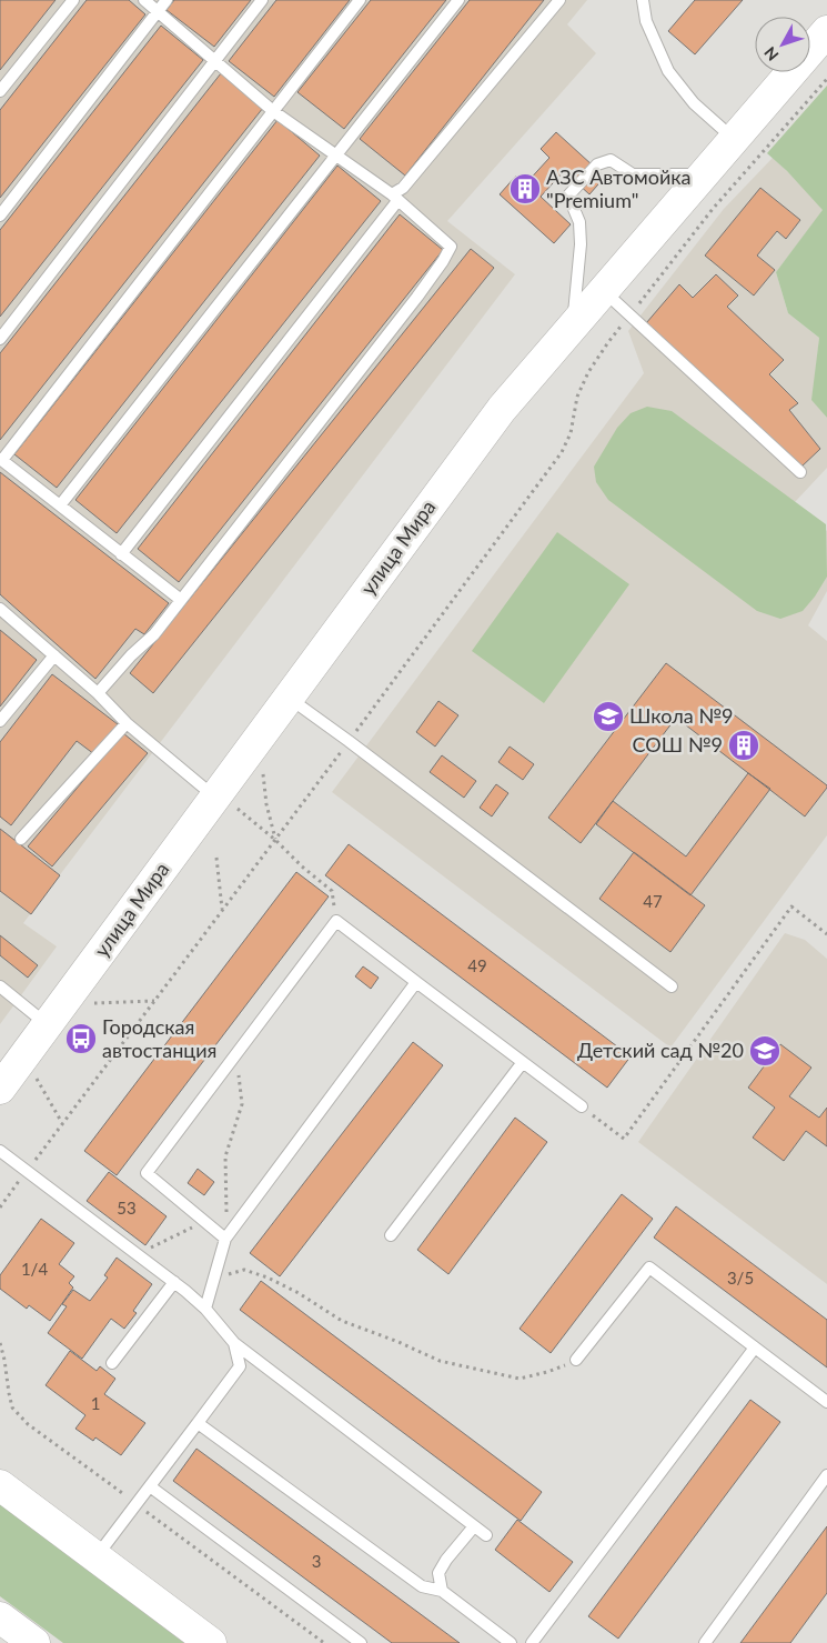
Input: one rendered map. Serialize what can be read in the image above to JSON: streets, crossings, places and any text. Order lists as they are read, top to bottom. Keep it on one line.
{"streets":{"main road":["улица Мира"]},"places":{"building":["АЗС Автомойка \"Premium\"","СОШ №9"],"school or university":["Школа №9","Детский сад №20"],"bus stop":["Городская автостанция"]},"house_numbers":["47","49","53","1/4","3/5","1","3"],"north":"bottom left"}
